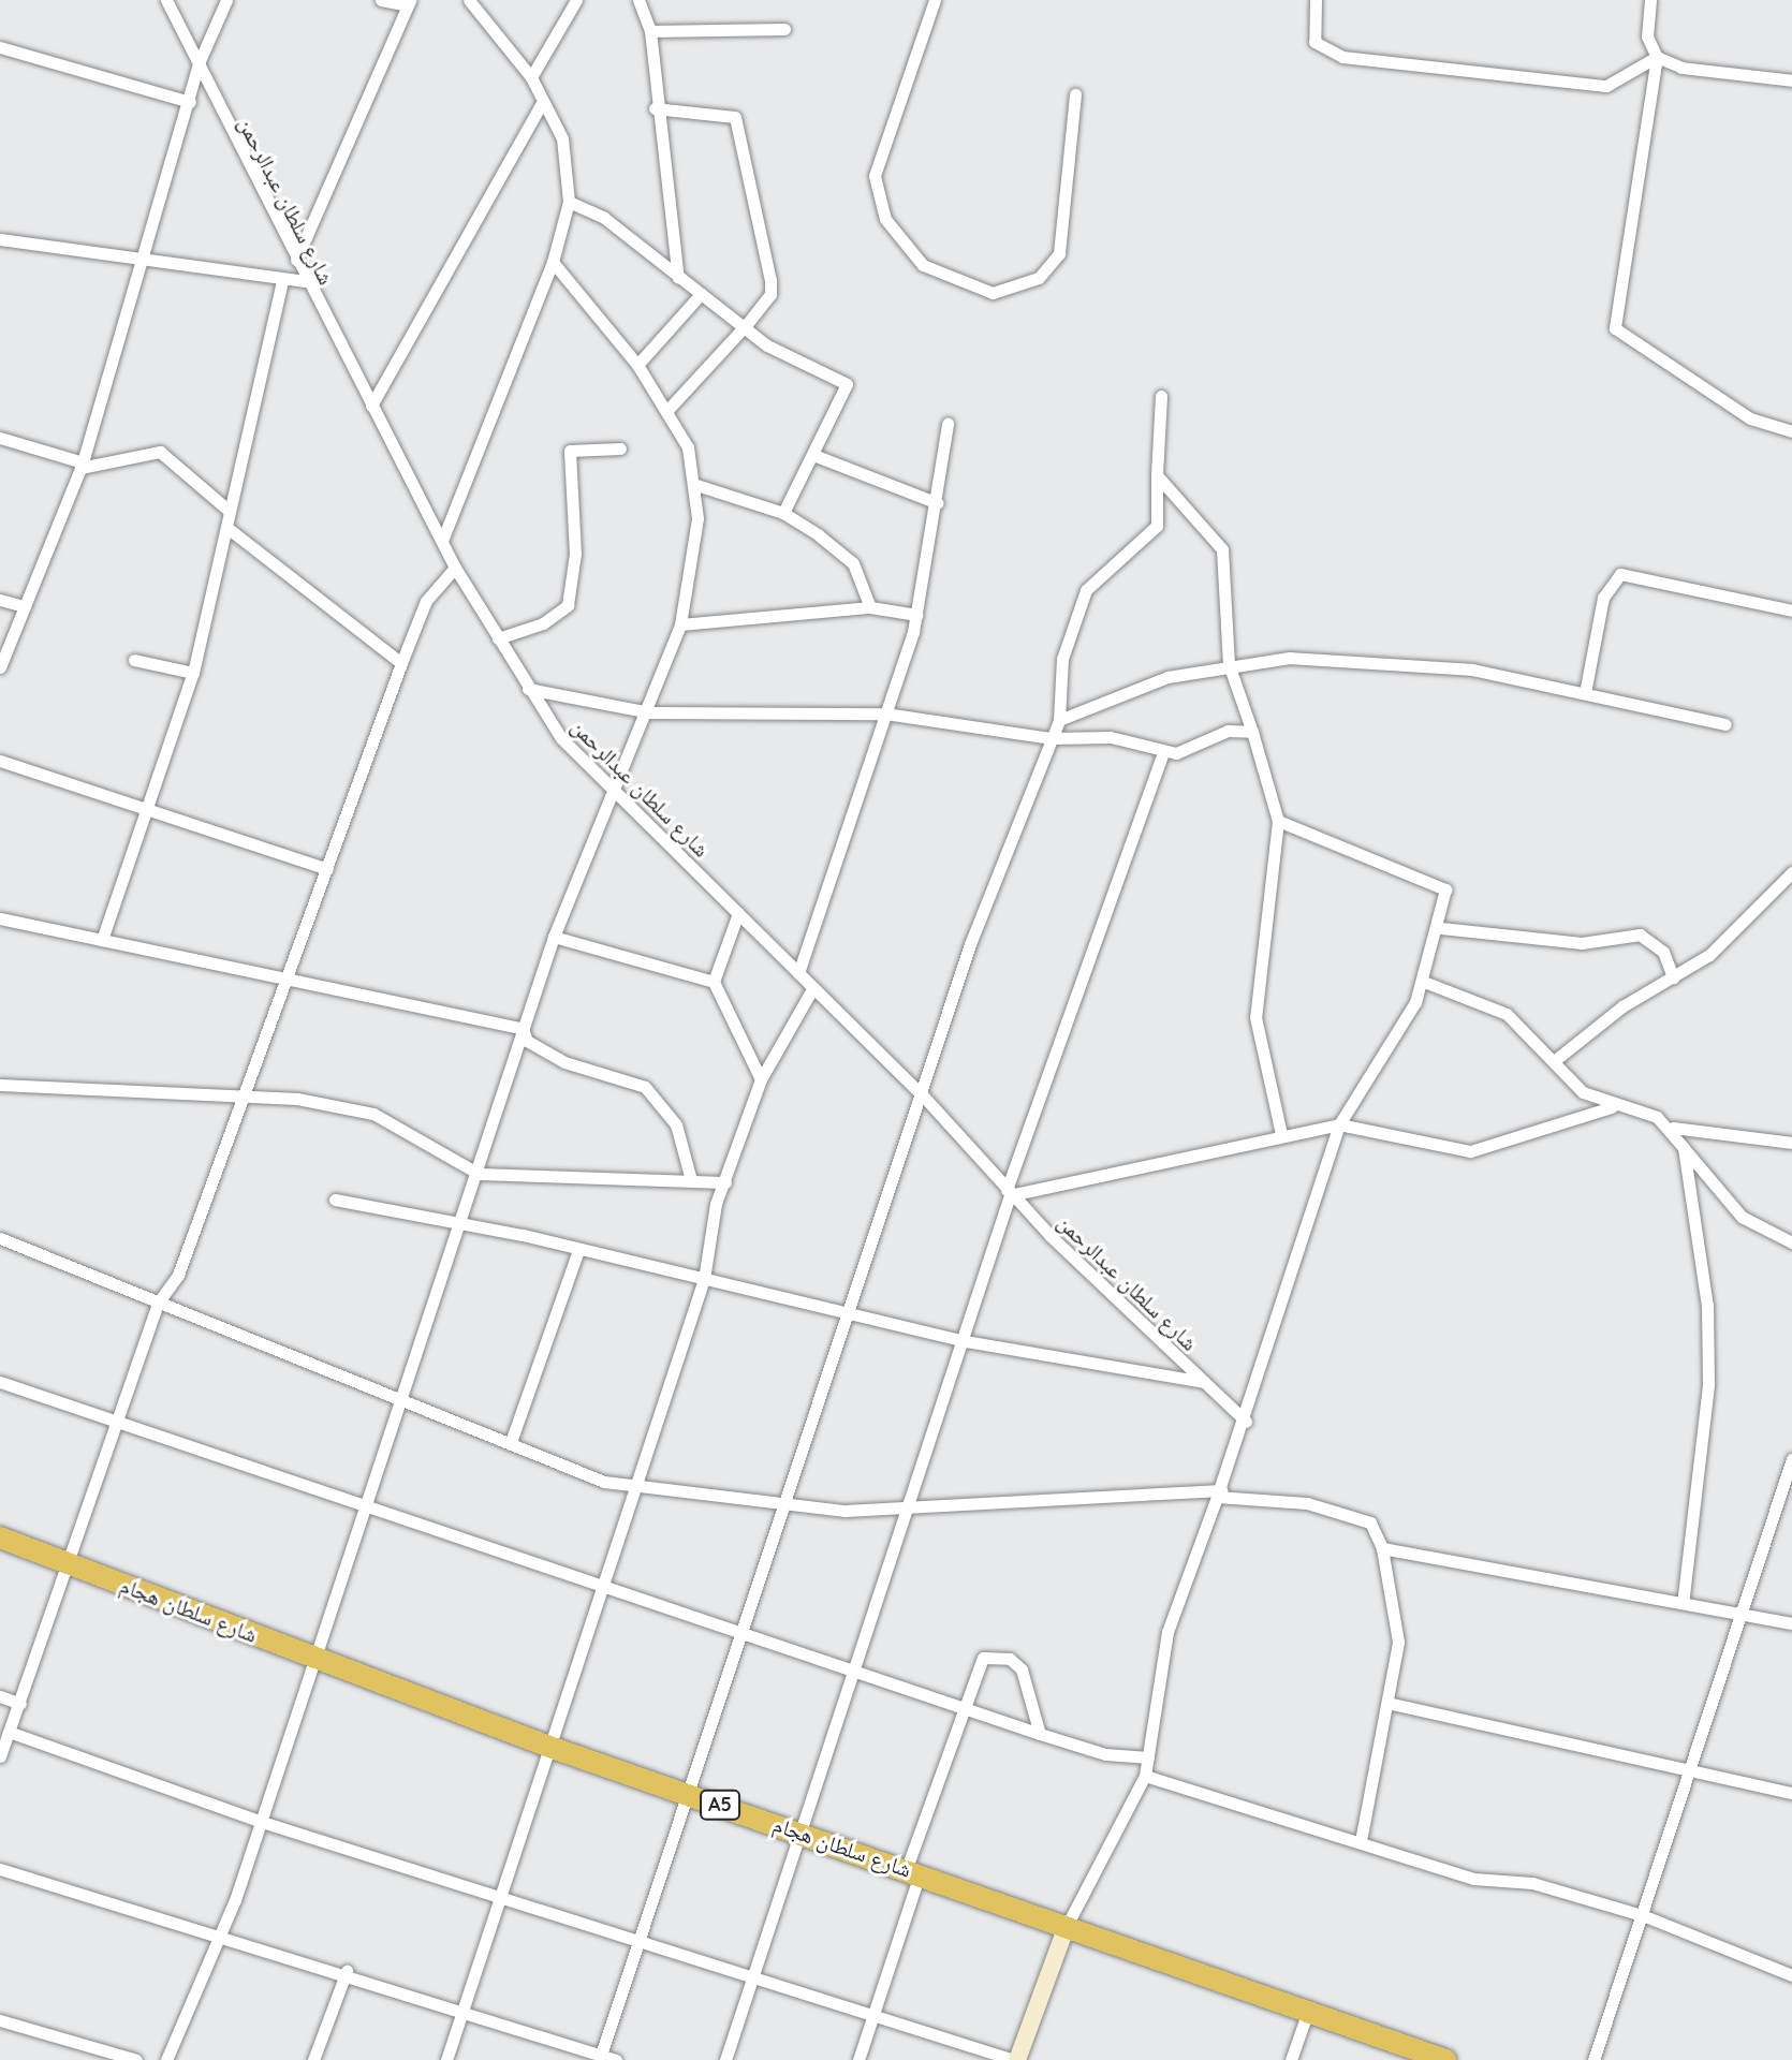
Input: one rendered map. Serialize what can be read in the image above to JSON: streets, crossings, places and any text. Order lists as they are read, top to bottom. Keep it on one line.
{"streets":{"highway":["شارع سلطان هجام","A5"],"street":["شارع سلطان عبدالرحمن"]}}
